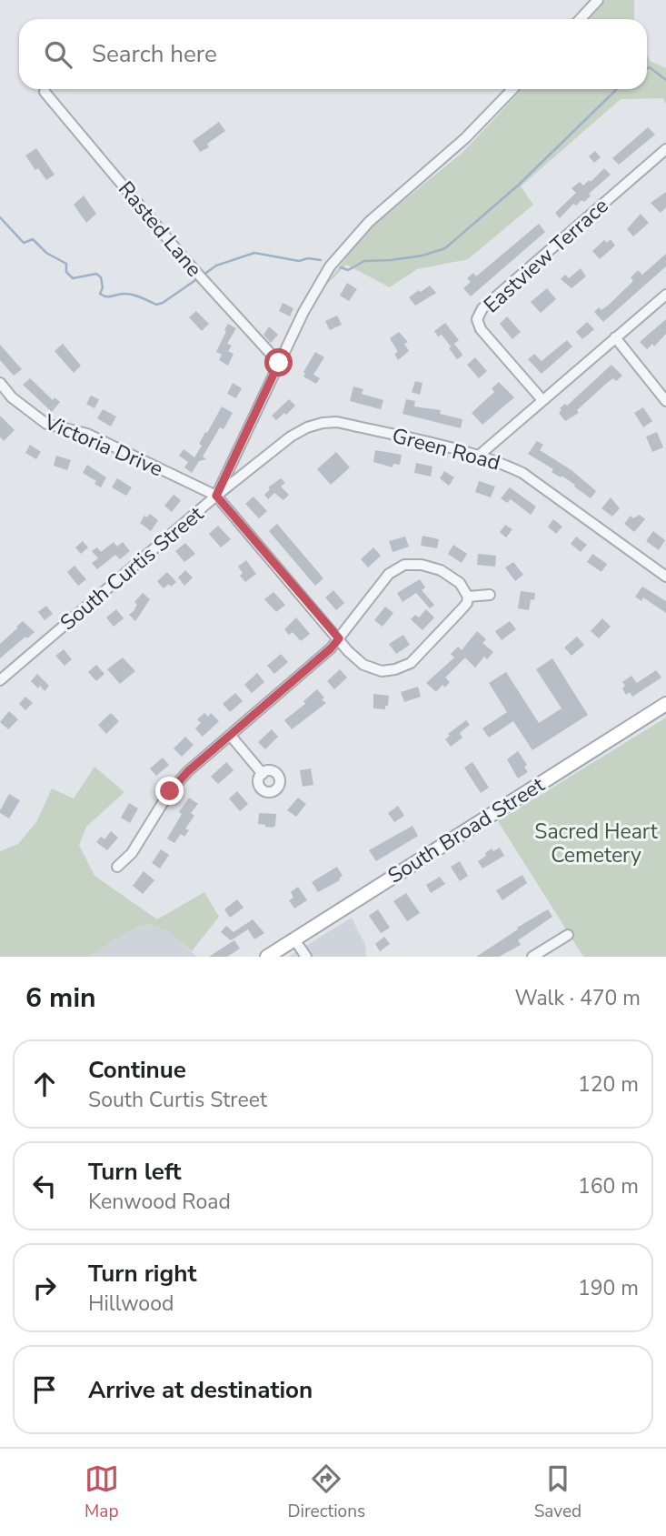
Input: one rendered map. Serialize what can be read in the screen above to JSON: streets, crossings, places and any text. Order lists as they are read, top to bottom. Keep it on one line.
{"streets":{"main road":["South Broad Street"],"street":["Rasted Lane","Eastview Terrace","Victoria Drive","Green Road","South Curtis Street"]},"crossings":[["Rasted Lane","South Curtis Street"],["Victoria Drive","Green Road"],["Victoria Drive","South Curtis Street"],["Green Road","South Curtis Street"]],"parks":["Sacred Heart Cemetery"],"page":{"search":"Search here","heading":["6 min","Walk · 470 m"],"list":[["Continue","South Curtis Street","120 m"],["Turn left","Kenwood Road","160 m"],["Turn right","Hillwood","190 m"],"Arrive at destination"],"nav":["Map","Directions","Saved"]}}
